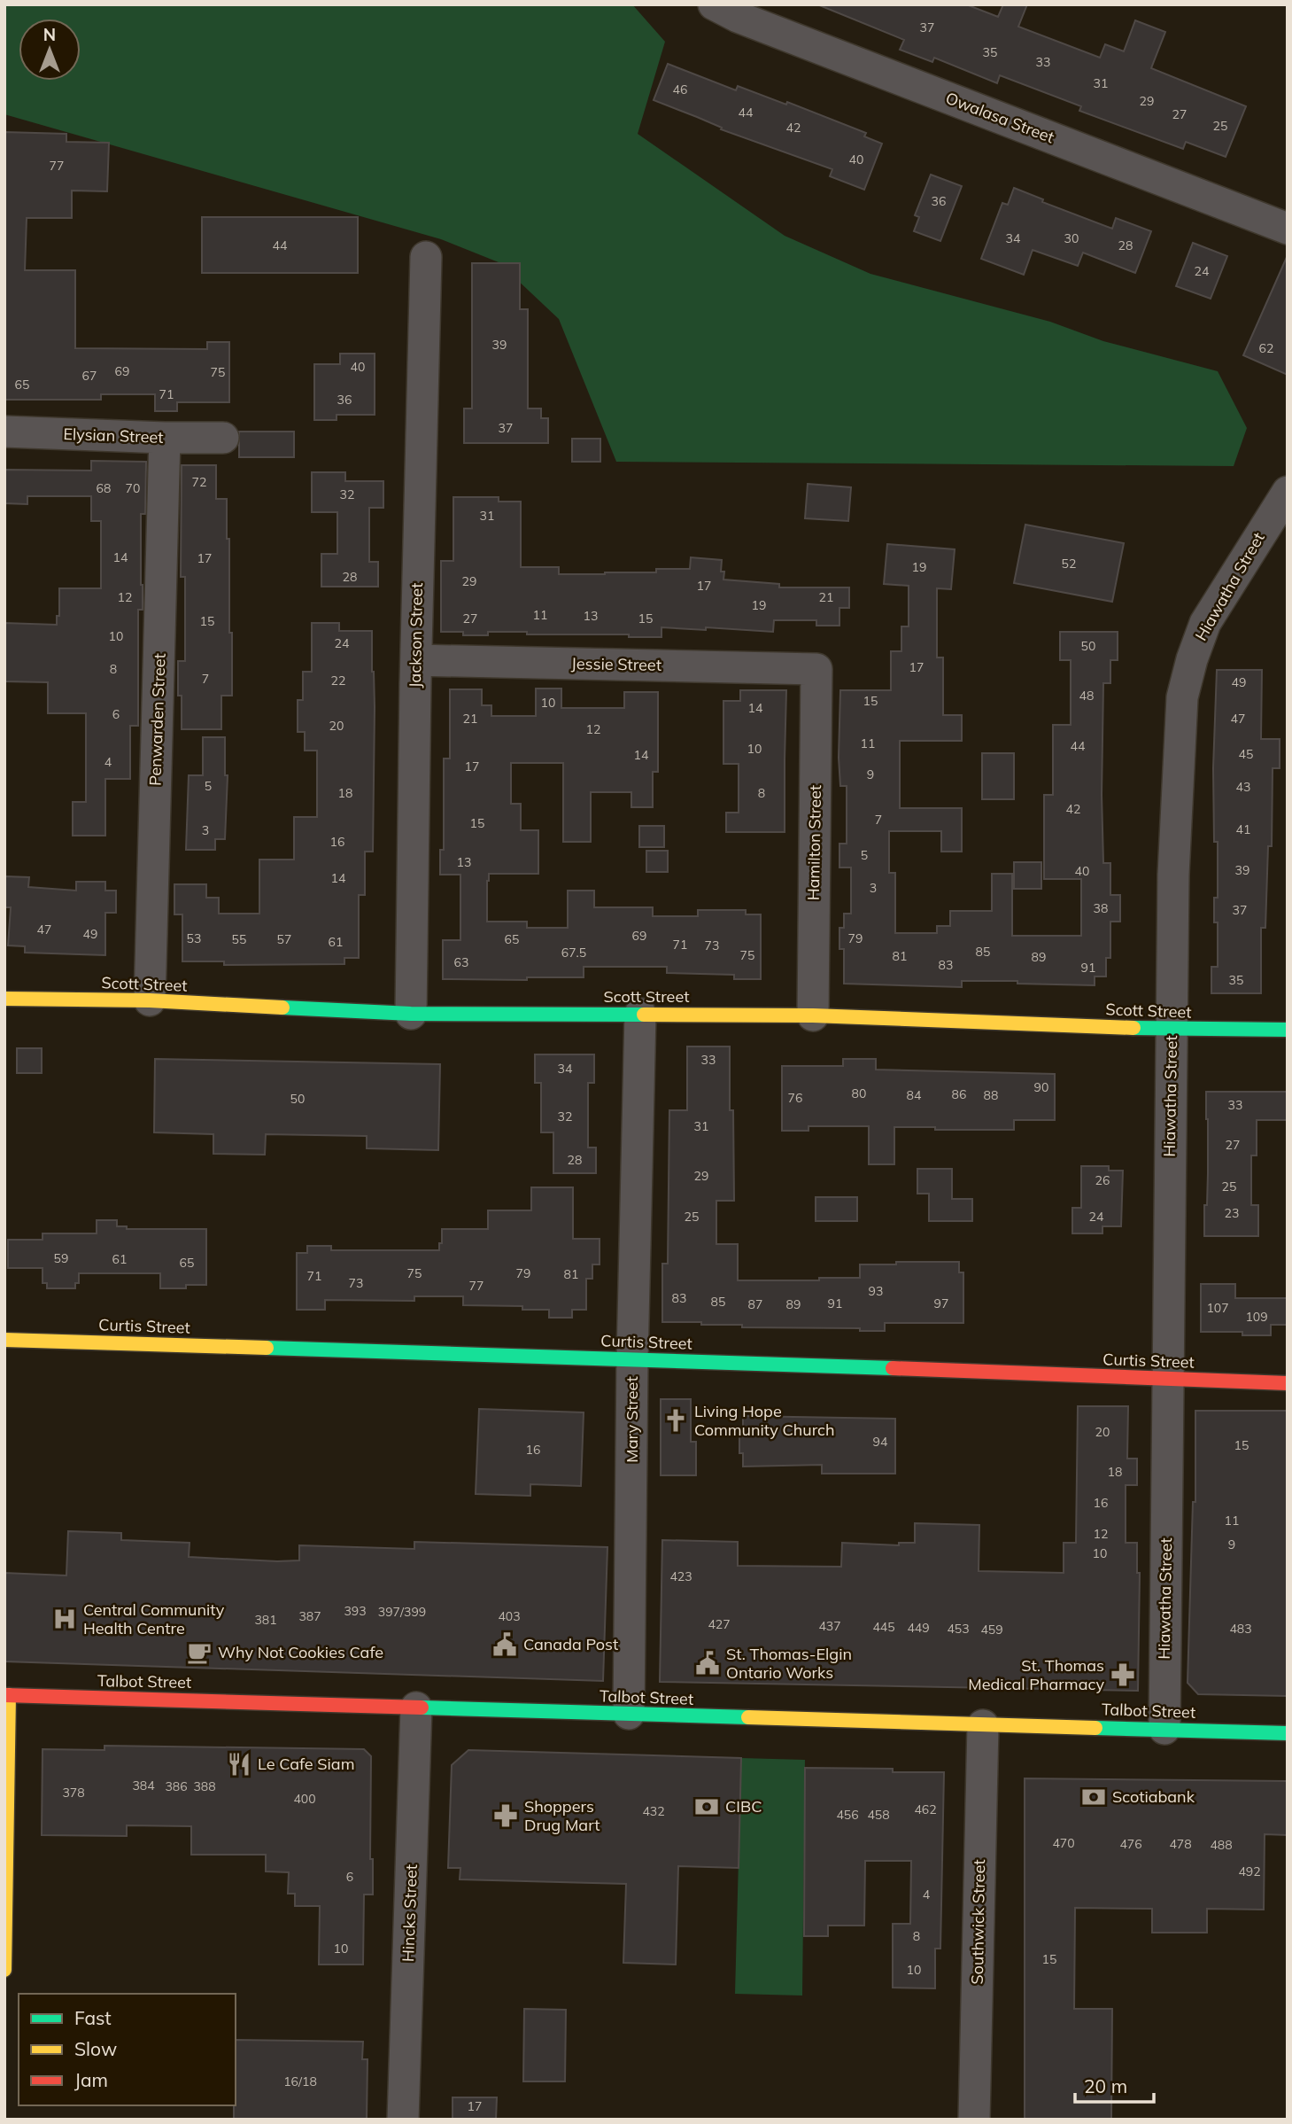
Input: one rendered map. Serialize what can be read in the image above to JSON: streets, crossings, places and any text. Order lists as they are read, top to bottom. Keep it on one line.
{"streets":{"street":["Owalasa Street","Elysian Street","Hiawatha Street","Jackson Street","Jessie Street","Penwarden Street","Hamilton Street","Scott Street","Curtis Street","Mary Street","Talbot Street","Hincks Street","Southwick Street"]},"crossings":[["Elysian Street","Penwarden Street"],["Hiawatha Street","Scott Street"],["Hiawatha Street","Curtis Street"],["Hiawatha Street","Talbot Street"],["Jackson Street","Jessie Street"],["Jackson Street","Scott Street"],["Jessie Street","Hamilton Street"],["Penwarden Street","Scott Street"],["Hamilton Street","Scott Street"],["Scott Street","Mary Street"],["Curtis Street","Mary Street"],["Mary Street","Talbot Street"],["Talbot Street","Hincks Street"],["Talbot Street","Southwick Street"]],"places":{"church":["Living Hope Community Church"],"hospital":["Central Community Health Centre"],"public building":["Canada Post","St. Thomas-Elgin Ontario Works"],"cafe":["Why Not Cookies Cafe"],"pharmacy":["St. Thomas Medical Pharmacy","Shoppers Drug Mart"],"restaurant":["Le Cafe Siam"],"bank":["Scotiabank","CIBC"]},"house_numbers":["37","35","33","31","46","29","44","27","25","42","40","77","36","34","30","44","28","24","39","62","40","69","75","67","65","71","36","37","72","68","70","32","31","14","17","52","19","28","29","17","12","21","19","11","13","27","15","15","10","24","50","17","8","7","22","49","48","15","10","14","6","21","47","20","12","11","44","10","45","14","4","17","9","5","43","18","8","42","7","15","41","3","16","5","13","39","40","14","3","38","37","47","49","69","53","79","55","57","65","61","71","73","85","67.5","75","81","89","63","83","91","35","33","34","90","80","86","84","88","76","50","33","32","31","27","28","29","26","25","23","25","24","59","61","65","75","79","81","71","73","77","93","83","85","91","97","87","89","107","109","20","94","15","16","18","16","11","12","9","10","423","393","397/399","387","403","381","427","437","445","449","453","483","459","384","386","388","378","400","462","432","456","458","470","476","478","488","492","6","4","8","10","15","10","16/18","17"],"legend":["Fast","Slow","Jam"],"scale_bar":"20 m","north":"top"}
